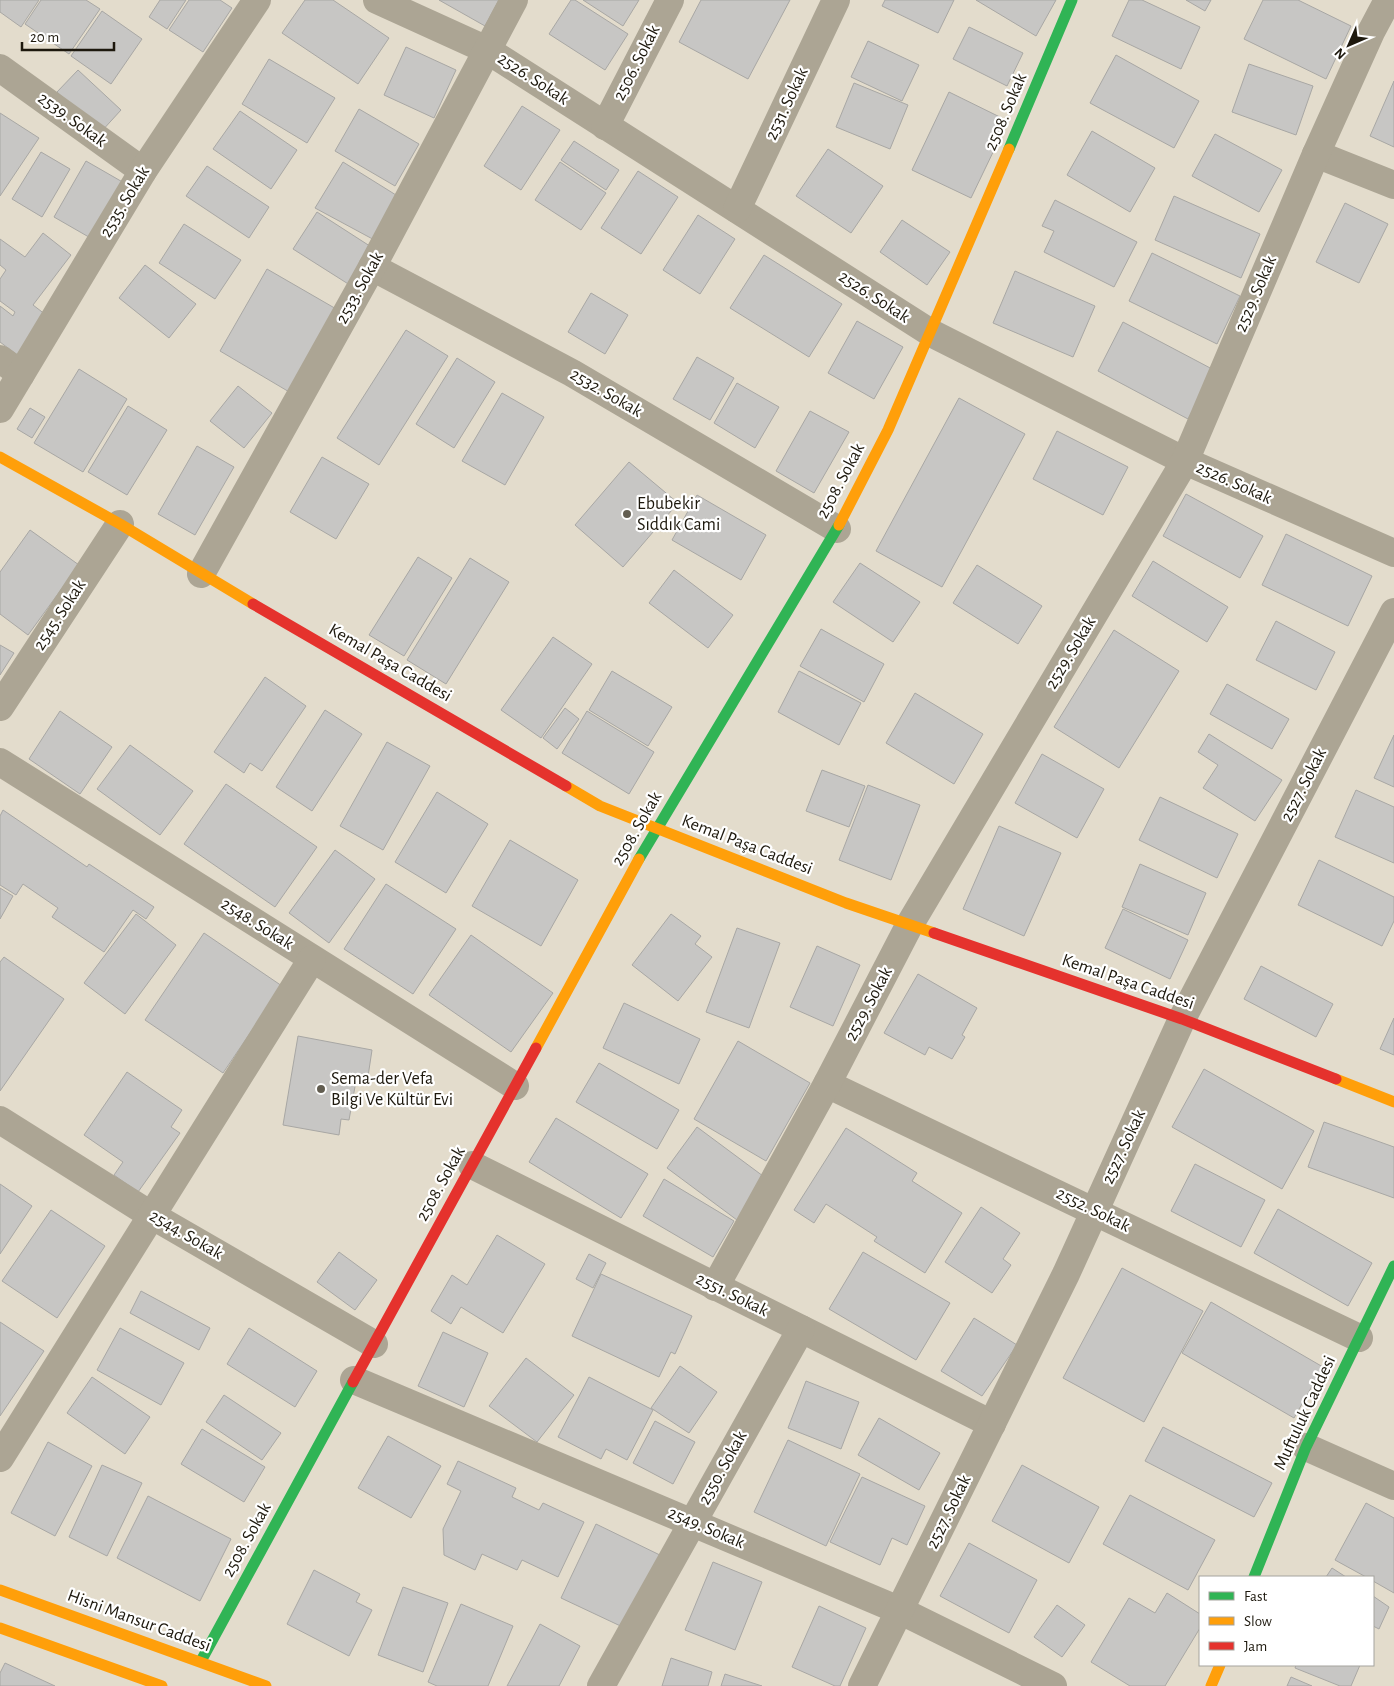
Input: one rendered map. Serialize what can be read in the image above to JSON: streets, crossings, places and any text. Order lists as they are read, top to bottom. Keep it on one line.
{"streets":{"street":["2506. Sokak","2526. Sokak","2531. Sokak","2508. Sokak","2539. Sokak","2535. Sokak","2533. Sokak","2529. Sokak","2532. Sokak","2545. Sokak","Kemal Paşa Caddesi","2527. Sokak","2548. Sokak","2552. Sokak","2544. Sokak","2551. Sokak","Muftuluk Caddesi","2550. Sokak","2549. Sokak","Hisni Mansur Caddesi"]},"crossings":[["2506. Sokak","2526. Sokak"],["2526. Sokak","2531. Sokak"],["2526. Sokak","2508. Sokak"],["2526. Sokak","2533. Sokak"],["2526. Sokak","2529. Sokak"],["2508. Sokak","2532. Sokak"],["2508. Sokak","Kemal Paşa Caddesi"],["2508. Sokak","2548. Sokak"],["2508. Sokak","2544. Sokak"],["2508. Sokak","2551. Sokak"],["2508. Sokak","2549. Sokak"],["2508. Sokak","Hisni Mansur Caddesi"],["2539. Sokak","2535. Sokak"],["2533. Sokak","2532. Sokak"],["2533. Sokak","Kemal Paşa Caddesi"],["2529. Sokak","Kemal Paşa Caddesi"],["2529. Sokak","2552. Sokak"],["2529. Sokak","2551. Sokak"],["2545. Sokak","Kemal Paşa Caddesi"],["Kemal Paşa Caddesi","2527. Sokak"],["2527. Sokak","2552. Sokak"],["2527. Sokak","2551. Sokak"],["2527. Sokak","2549. Sokak"],["2552. Sokak","Muftuluk Caddesi"],["2551. Sokak","2550. Sokak"],["2550. Sokak","2549. Sokak"]],"places":["Ebubekir Sıddık Cami","Sema-der Vefa Bilgi Ve Kültür Evi"],"legend":["Fast","Slow","Jam"],"scale_bar":"20 m","north":"bottom left"}
